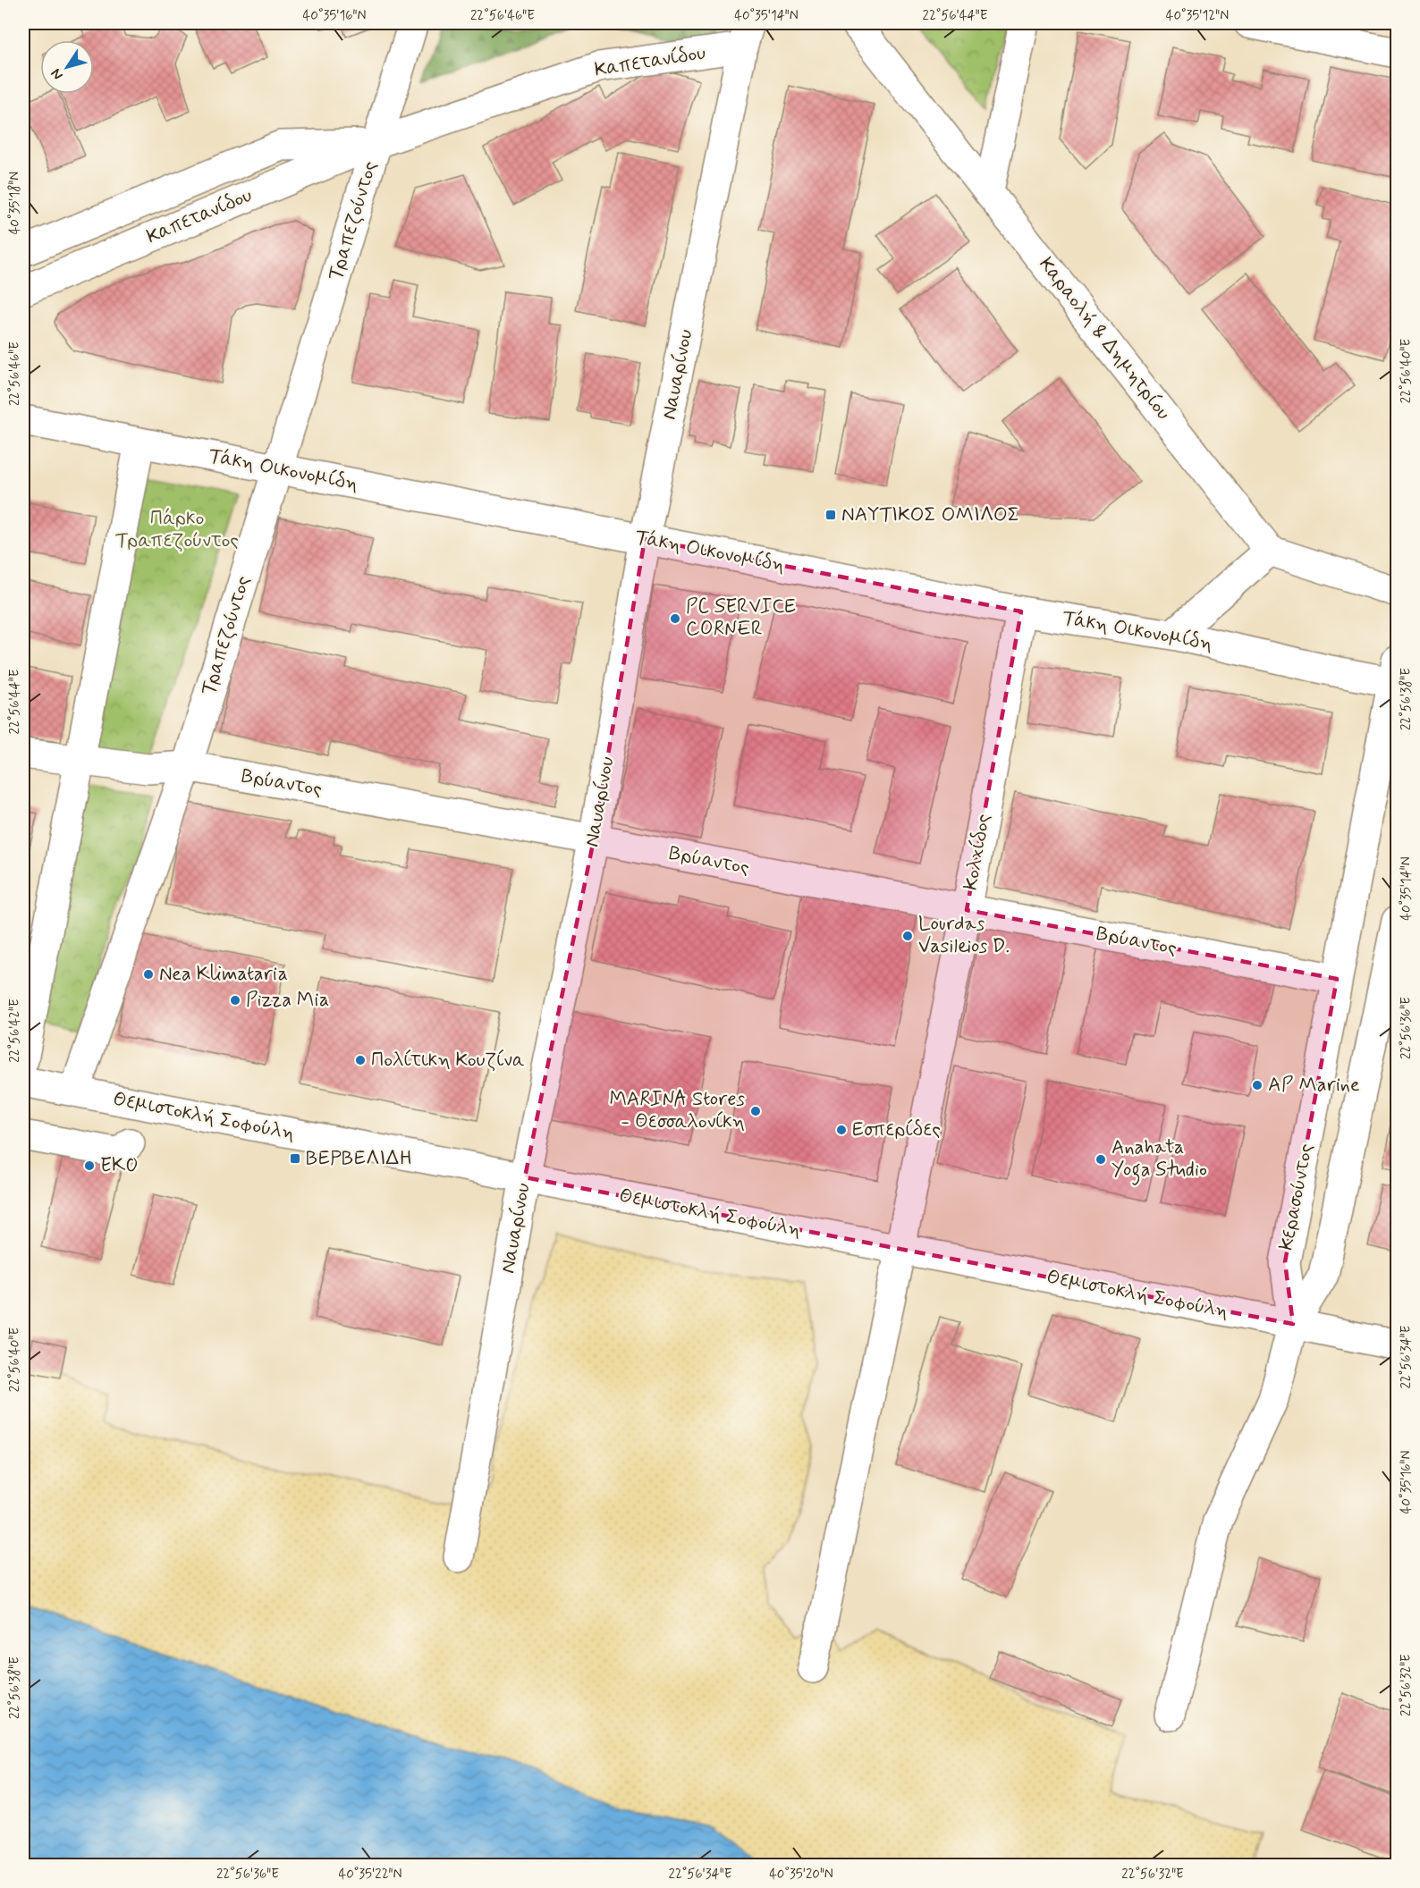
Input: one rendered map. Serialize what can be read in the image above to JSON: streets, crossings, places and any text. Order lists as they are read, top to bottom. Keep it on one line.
{"streets":{"street":["Καπετανίδου","Τραπεζούντος","Καραολή & Δημητρίου","Ναυαρίνου","Τάκη Οικονομίδη","Βρύαντος","Κολχίδος","Θεμιστοκλή Σοφούλη","Κερασούντος"]},"crossings":[["Καπετανίδου","Τραπεζούντος"],["Καπετανίδου","Ναυαρίνου"],["Τραπεζούντος","Τάκη Οικονομίδη"],["Τραπεζούντος","Βρύαντος"],["Τραπεζούντος","Θεμιστοκλή Σοφούλη"],["Ναυαρίνου","Τάκη Οικονομίδη"],["Ναυαρίνου","Βρύαντος"],["Ναυαρίνου","Θεμιστοκλή Σοφούλη"],["Τάκη Οικονομίδη","Κολχίδος"],["Τάκη Οικονομίδη","Κερασούντος"],["Βρύαντος","Κολχίδος"],["Βρύαντος","Κερασούντος"],["Κολχίδος","Θεμιστοκλή Σοφούλη"],["Θεμιστοκλή Σοφούλη","Κερασούντος"]],"parks":["Πάρκο Τραπεζούντος"],"places":{"transit":["ΝΑΥΤΙΚΟΣ ΟΜΙΛΟΣ","ΒΕΡΒΕΛΙΔΗ"],"other":["PC SERVICE CORNER","Lourdas Vasileios D.","Nea Klimataria","Pizza Mia","Πολίτικη Κουζίνα","AP Marine","MARINA Stores - Θεσσαλονίκη","Εσπερίδες","Anahata Yoga Studio","EKO"]},"north":"bottom left","coordinates":["40°35'16\"N","22°56'46\"E","40°35'14\"N","22°56'44\"E","40°35'12\"N","40°35'18\"N","22°56'40\"E","22°56'38\"E","22°56'36\"E","22°56'42\"E","22°56'34\"E","22°56'32\"E","40°35'22\"N","40°35'20\"N"]}
